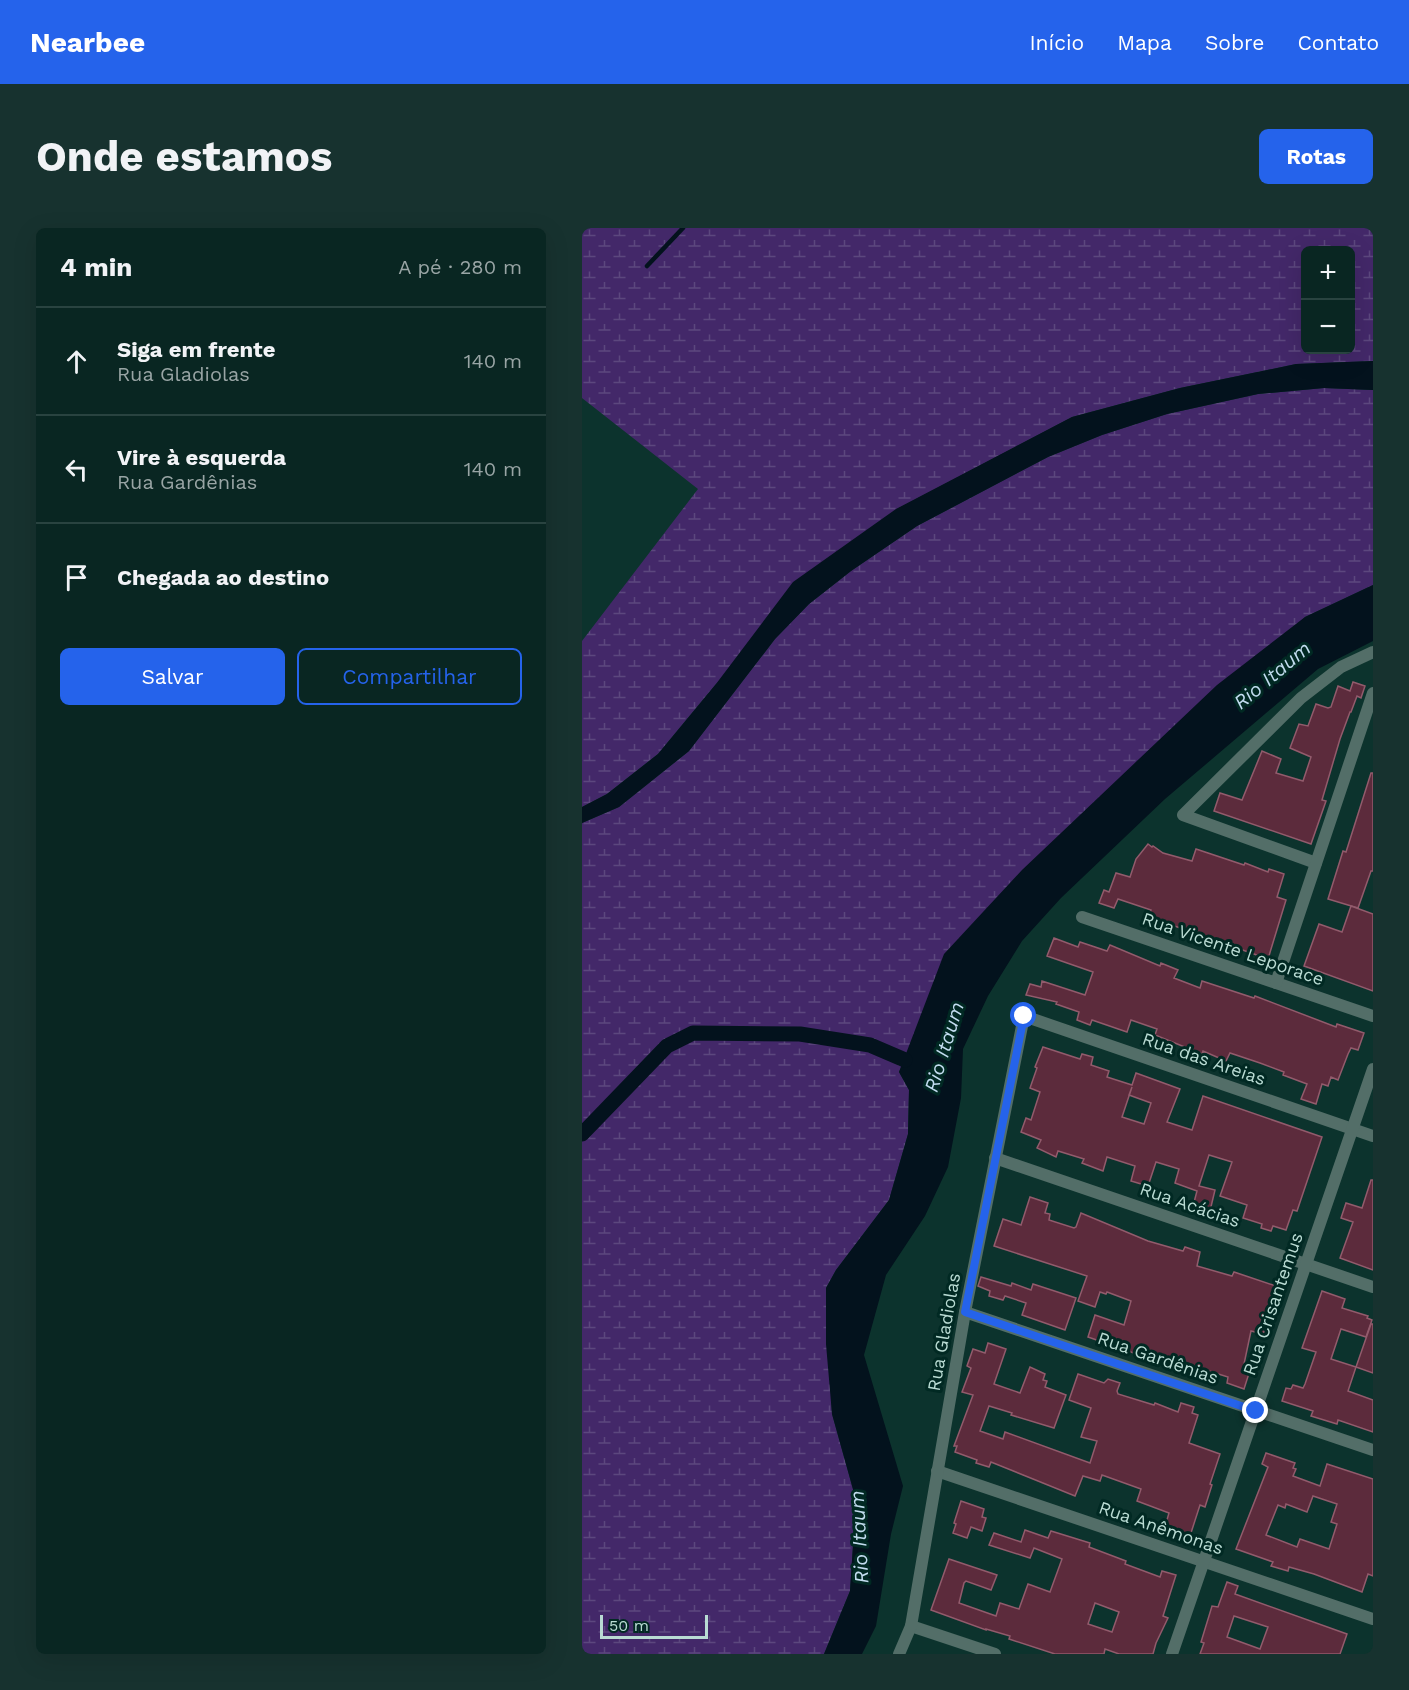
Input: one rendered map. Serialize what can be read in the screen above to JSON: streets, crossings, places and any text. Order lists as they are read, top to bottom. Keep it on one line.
{"streets":{"street":["Rua Vicente Leporace","Rua das Areias","Rua Acácias","Rua Crisantemus","Rua Gladiolas","Rua Gardênias","Rua Anêmonas"]},"crossings":[["Rua das Areias","Rua Crisantemus"],["Rua das Areias","Rua Gladiolas"],["Rua Acácias","Rua Crisantemus"],["Rua Acácias","Rua Gladiolas"],["Rua Crisantemus","Rua Gardênias"],["Rua Crisantemus","Rua Anêmonas"],["Rua Gladiolas","Rua Gardênias"],["Rua Gladiolas","Rua Anêmonas"]],"water":["Rio Itaum"],"scale_bar":"50 m","page":{"header":"Nearbee","nav":["Início","Mapa","Sobre","Contato"],"buttons":["Rotas",["Salvar","Compartilhar"]],"title":"Onde estamos","heading":["4 min","A pé · 280 m"],"map_buttons":["+","−"],"list":[["Siga em frente","Rua Gladiolas","140 m"],["Vire à esquerda","Rua Gardênias","140 m"],"Chegada ao destino"],"scale":"50 m"}}
